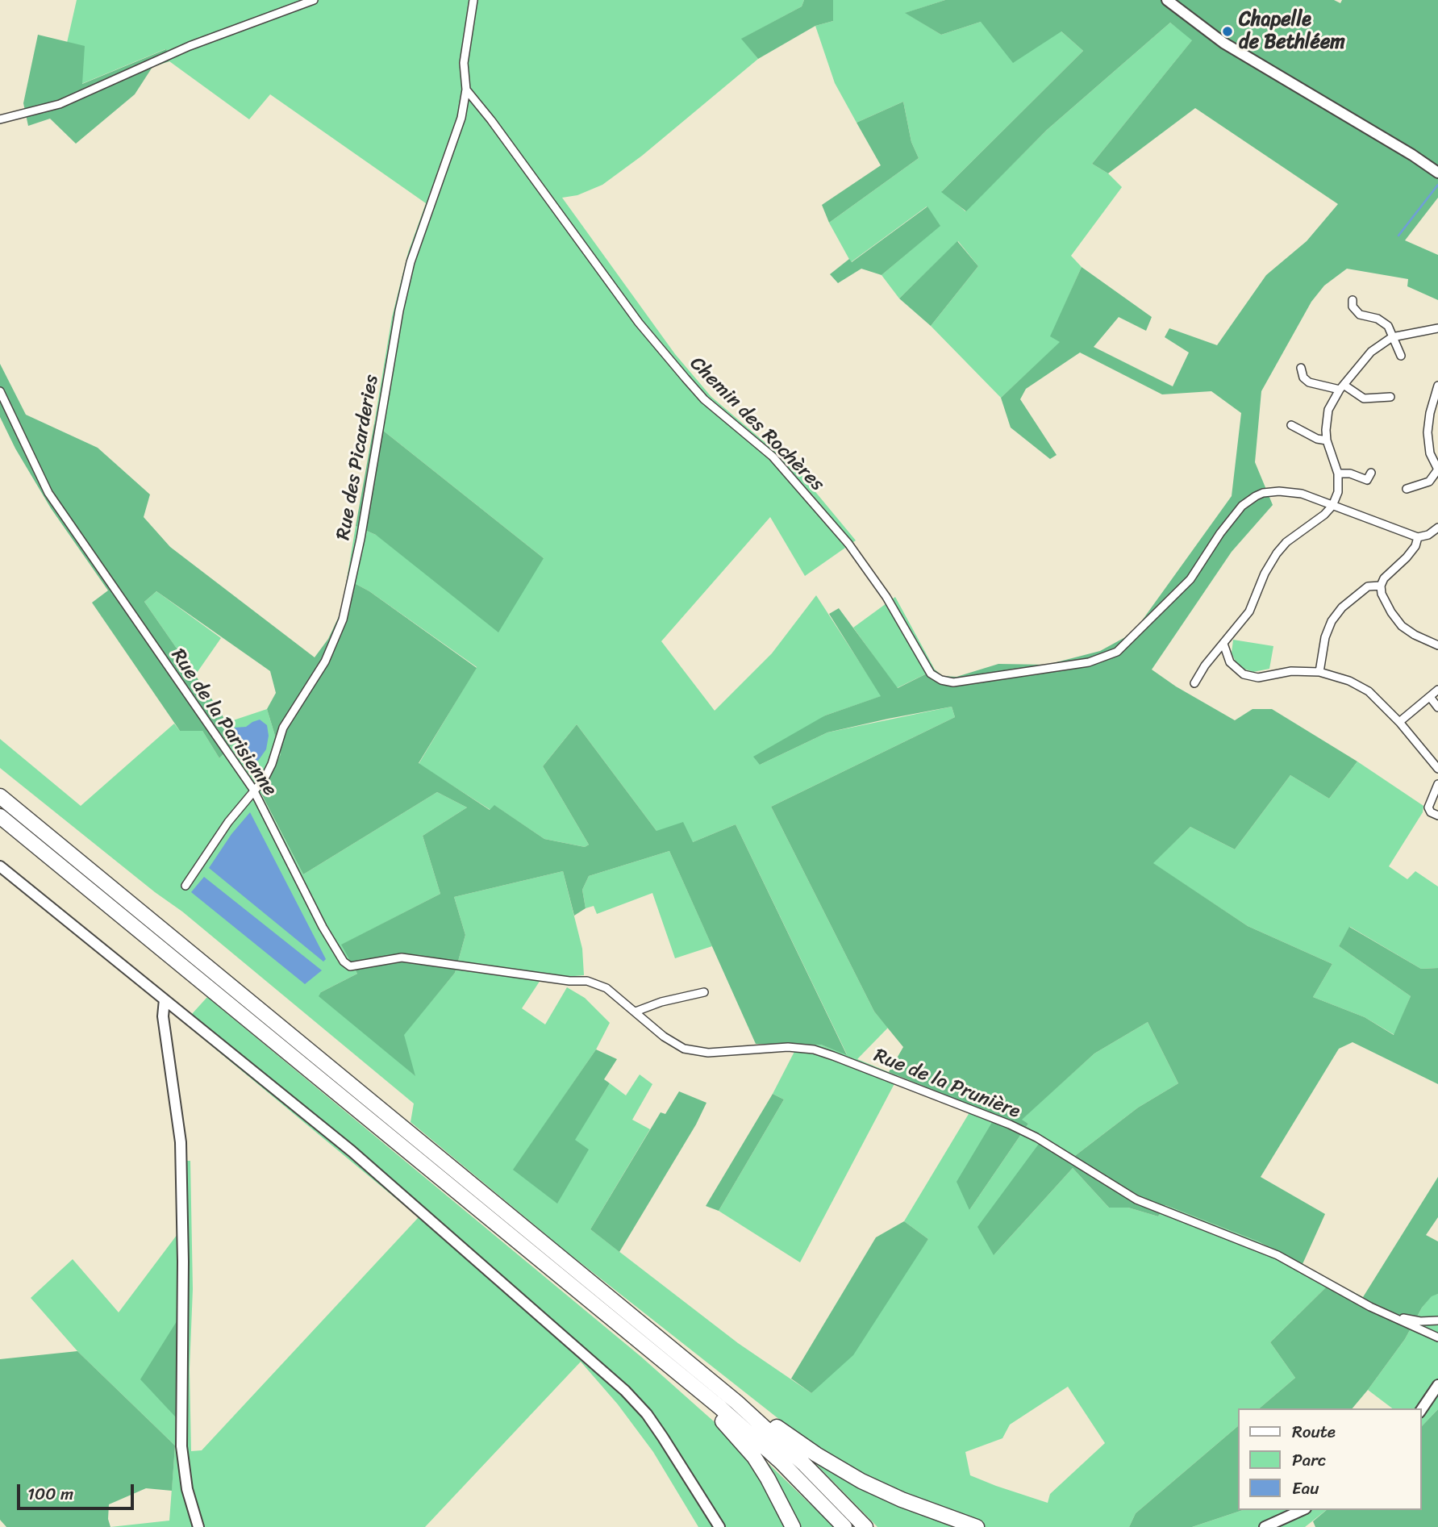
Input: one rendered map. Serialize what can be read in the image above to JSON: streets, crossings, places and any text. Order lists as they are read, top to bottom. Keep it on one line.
{"streets":{"street":["Chemin des Rochères","Rue des Picarderies","Rue de la Parisienne","Rue de la Prunière"]},"crossings":[["Chemin des Rochères","Rue des Picarderies"],["Rue des Picarderies","Rue de la Parisienne"],["Rue de la Parisienne","Rue de la Prunière"]],"places":["Chapelle de Bethléem"],"legend":["Route","Parc","Eau"],"scale_bar":"100 m"}
